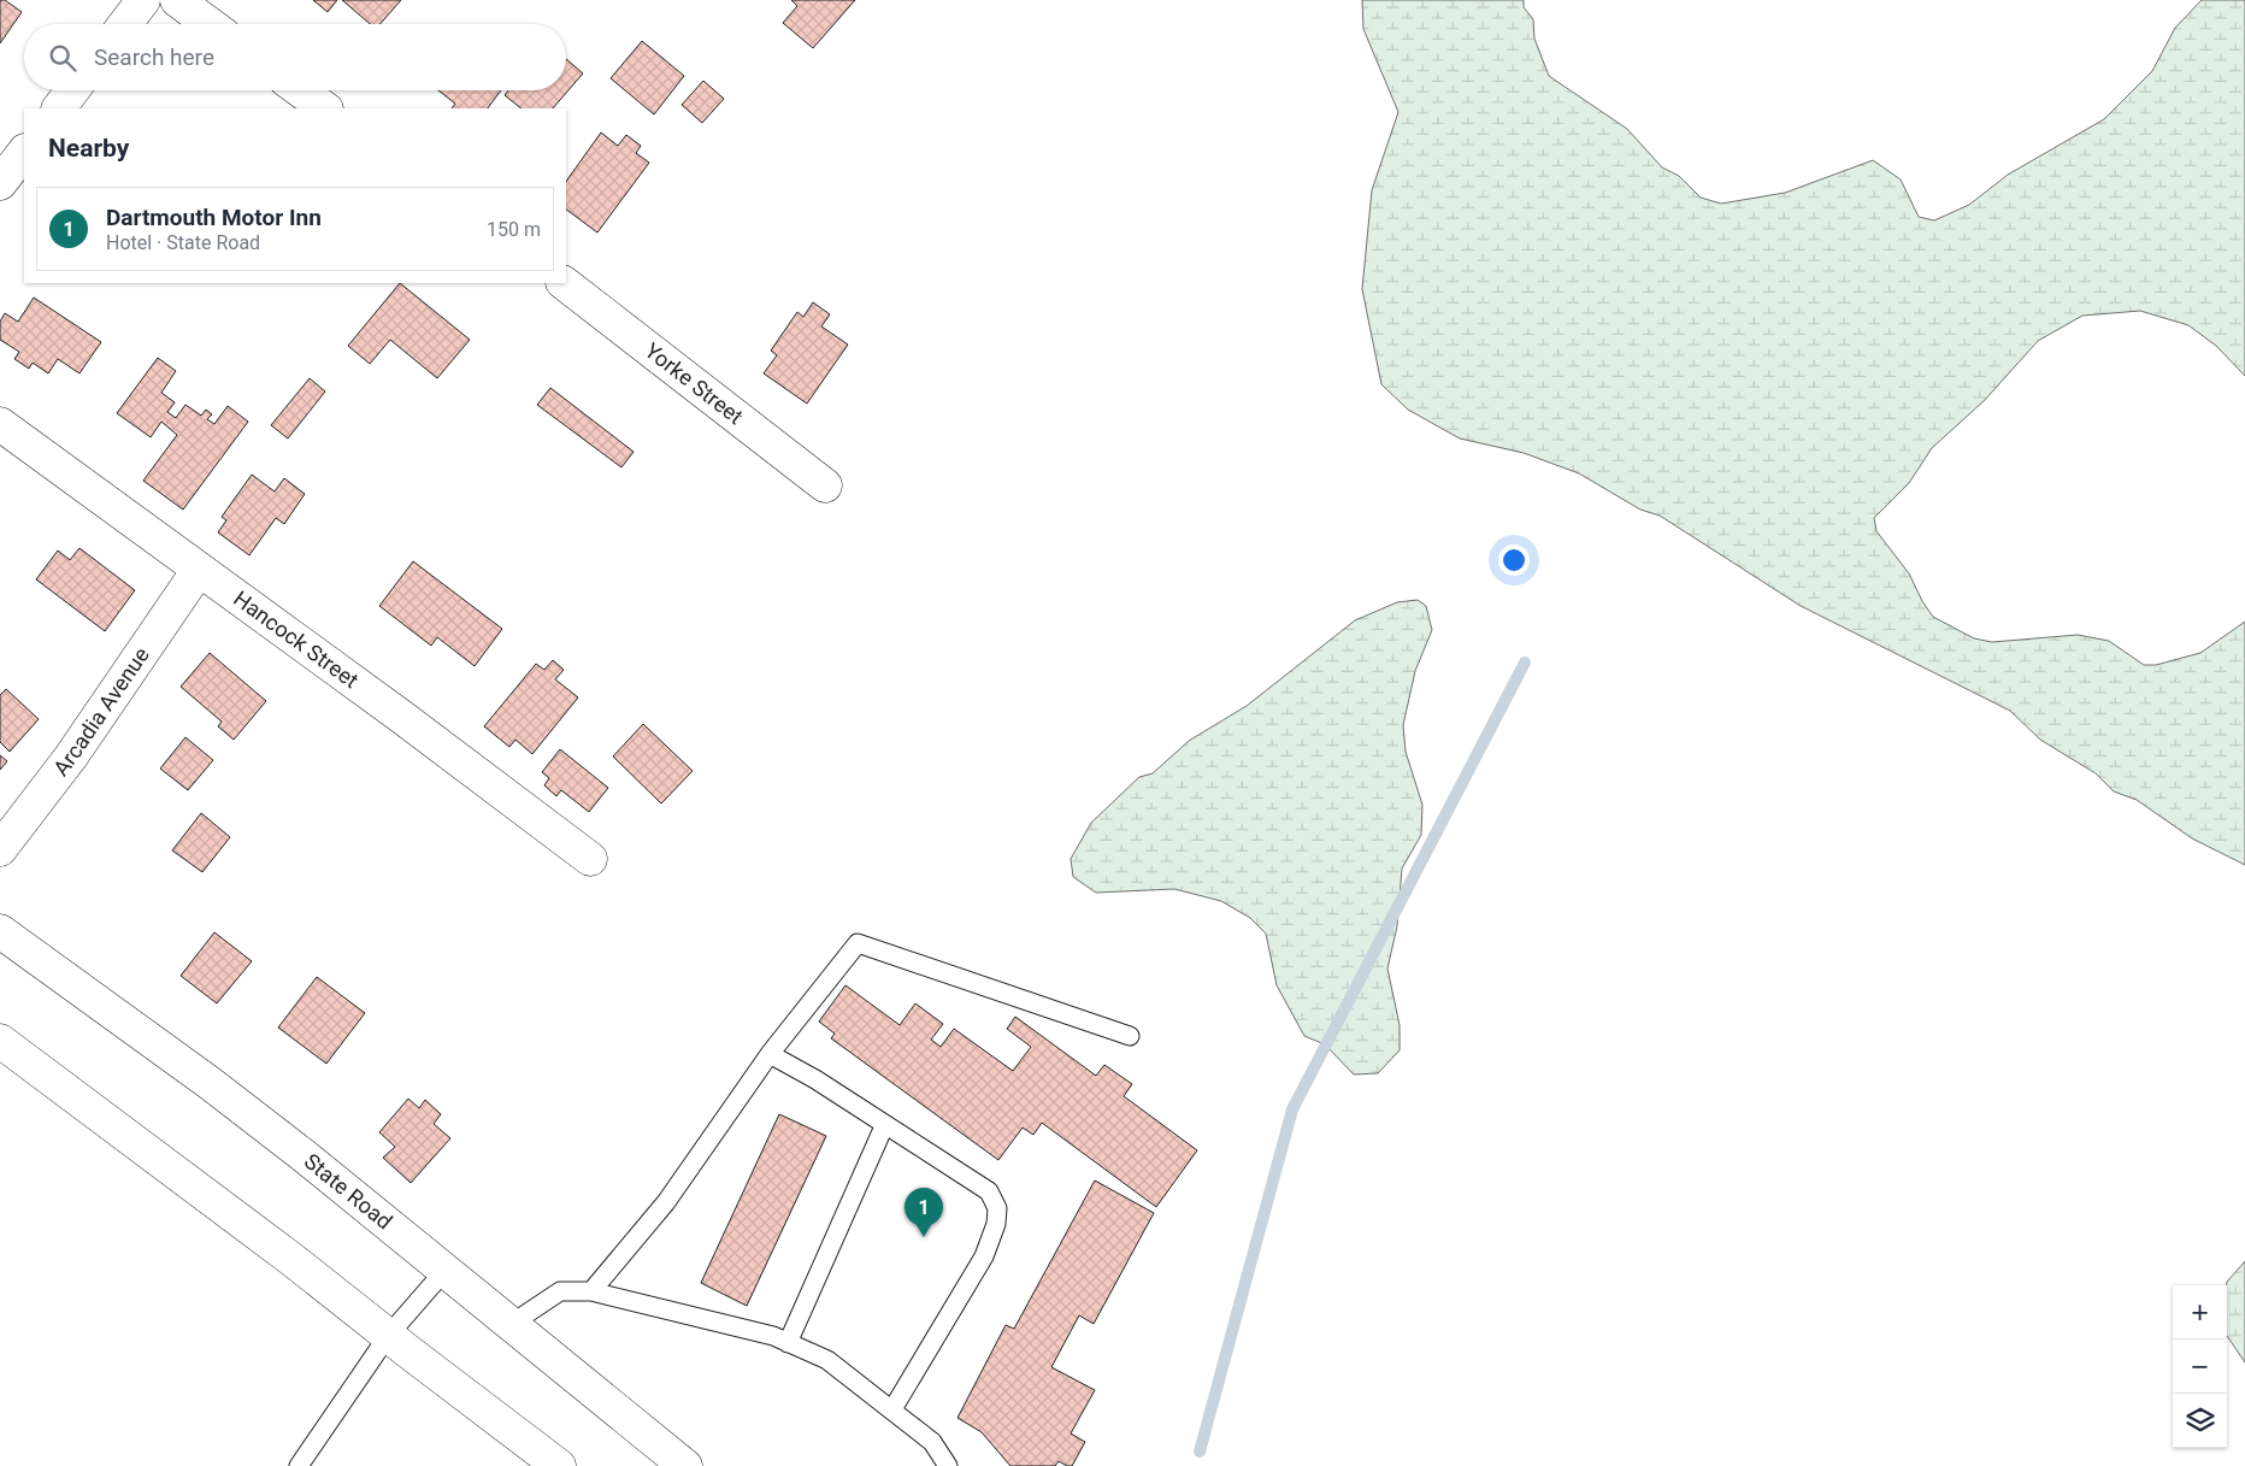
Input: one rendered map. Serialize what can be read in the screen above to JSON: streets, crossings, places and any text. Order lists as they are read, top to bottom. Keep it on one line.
{"streets":{"street":["Yorke Street","Hancock Street","Arcadia Avenue","State Road"]},"crossings":[["Hancock Street","Arcadia Avenue"]],"page":{"search":"Search here","heading":"Nearby","list":[{"mark":"1","name":"Dartmouth Motor Inn","note":"Hotel · State Road","value":"150 m"}],"pins":"1","map_buttons":["+","−"]}}
